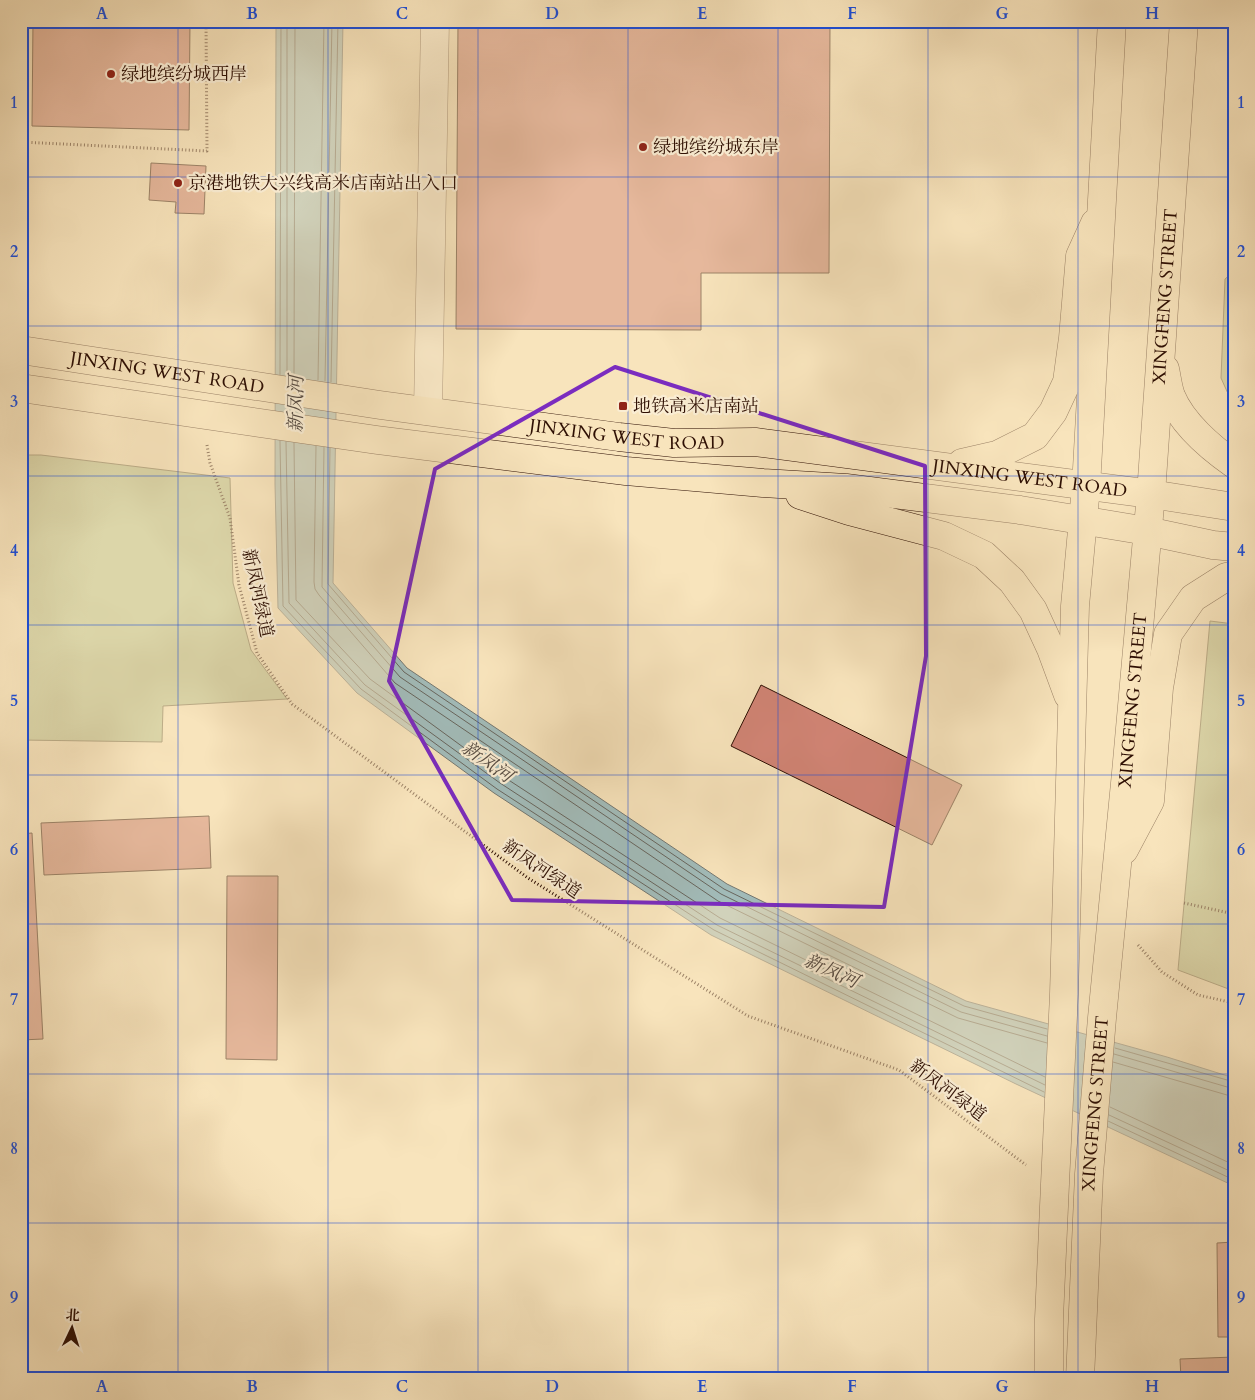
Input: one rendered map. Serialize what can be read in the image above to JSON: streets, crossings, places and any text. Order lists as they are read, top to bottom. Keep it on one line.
{"streets":{"main road":["XINGFENG STREET","JINXING WEST ROAD"],"path":["新凤河绿道"]},"crossings":[["XINGFENG STREET","JINXING WEST ROAD"],["XINGFENG STREET","新凤河绿道"],["JINXING WEST ROAD","新凤河绿道"]],"water":["新凤河"],"places":{"other":["绿地缤纷城西岸","绿地缤纷城东岸","京港地铁大兴线高米店南站出入口"],"transit":["地铁高米店南站"]},"north":"top","grid":{"columns":["A","B","C","D","E","F","G","H"],"rows":["1","2","3","4","5","6","7","8","9"]}}
